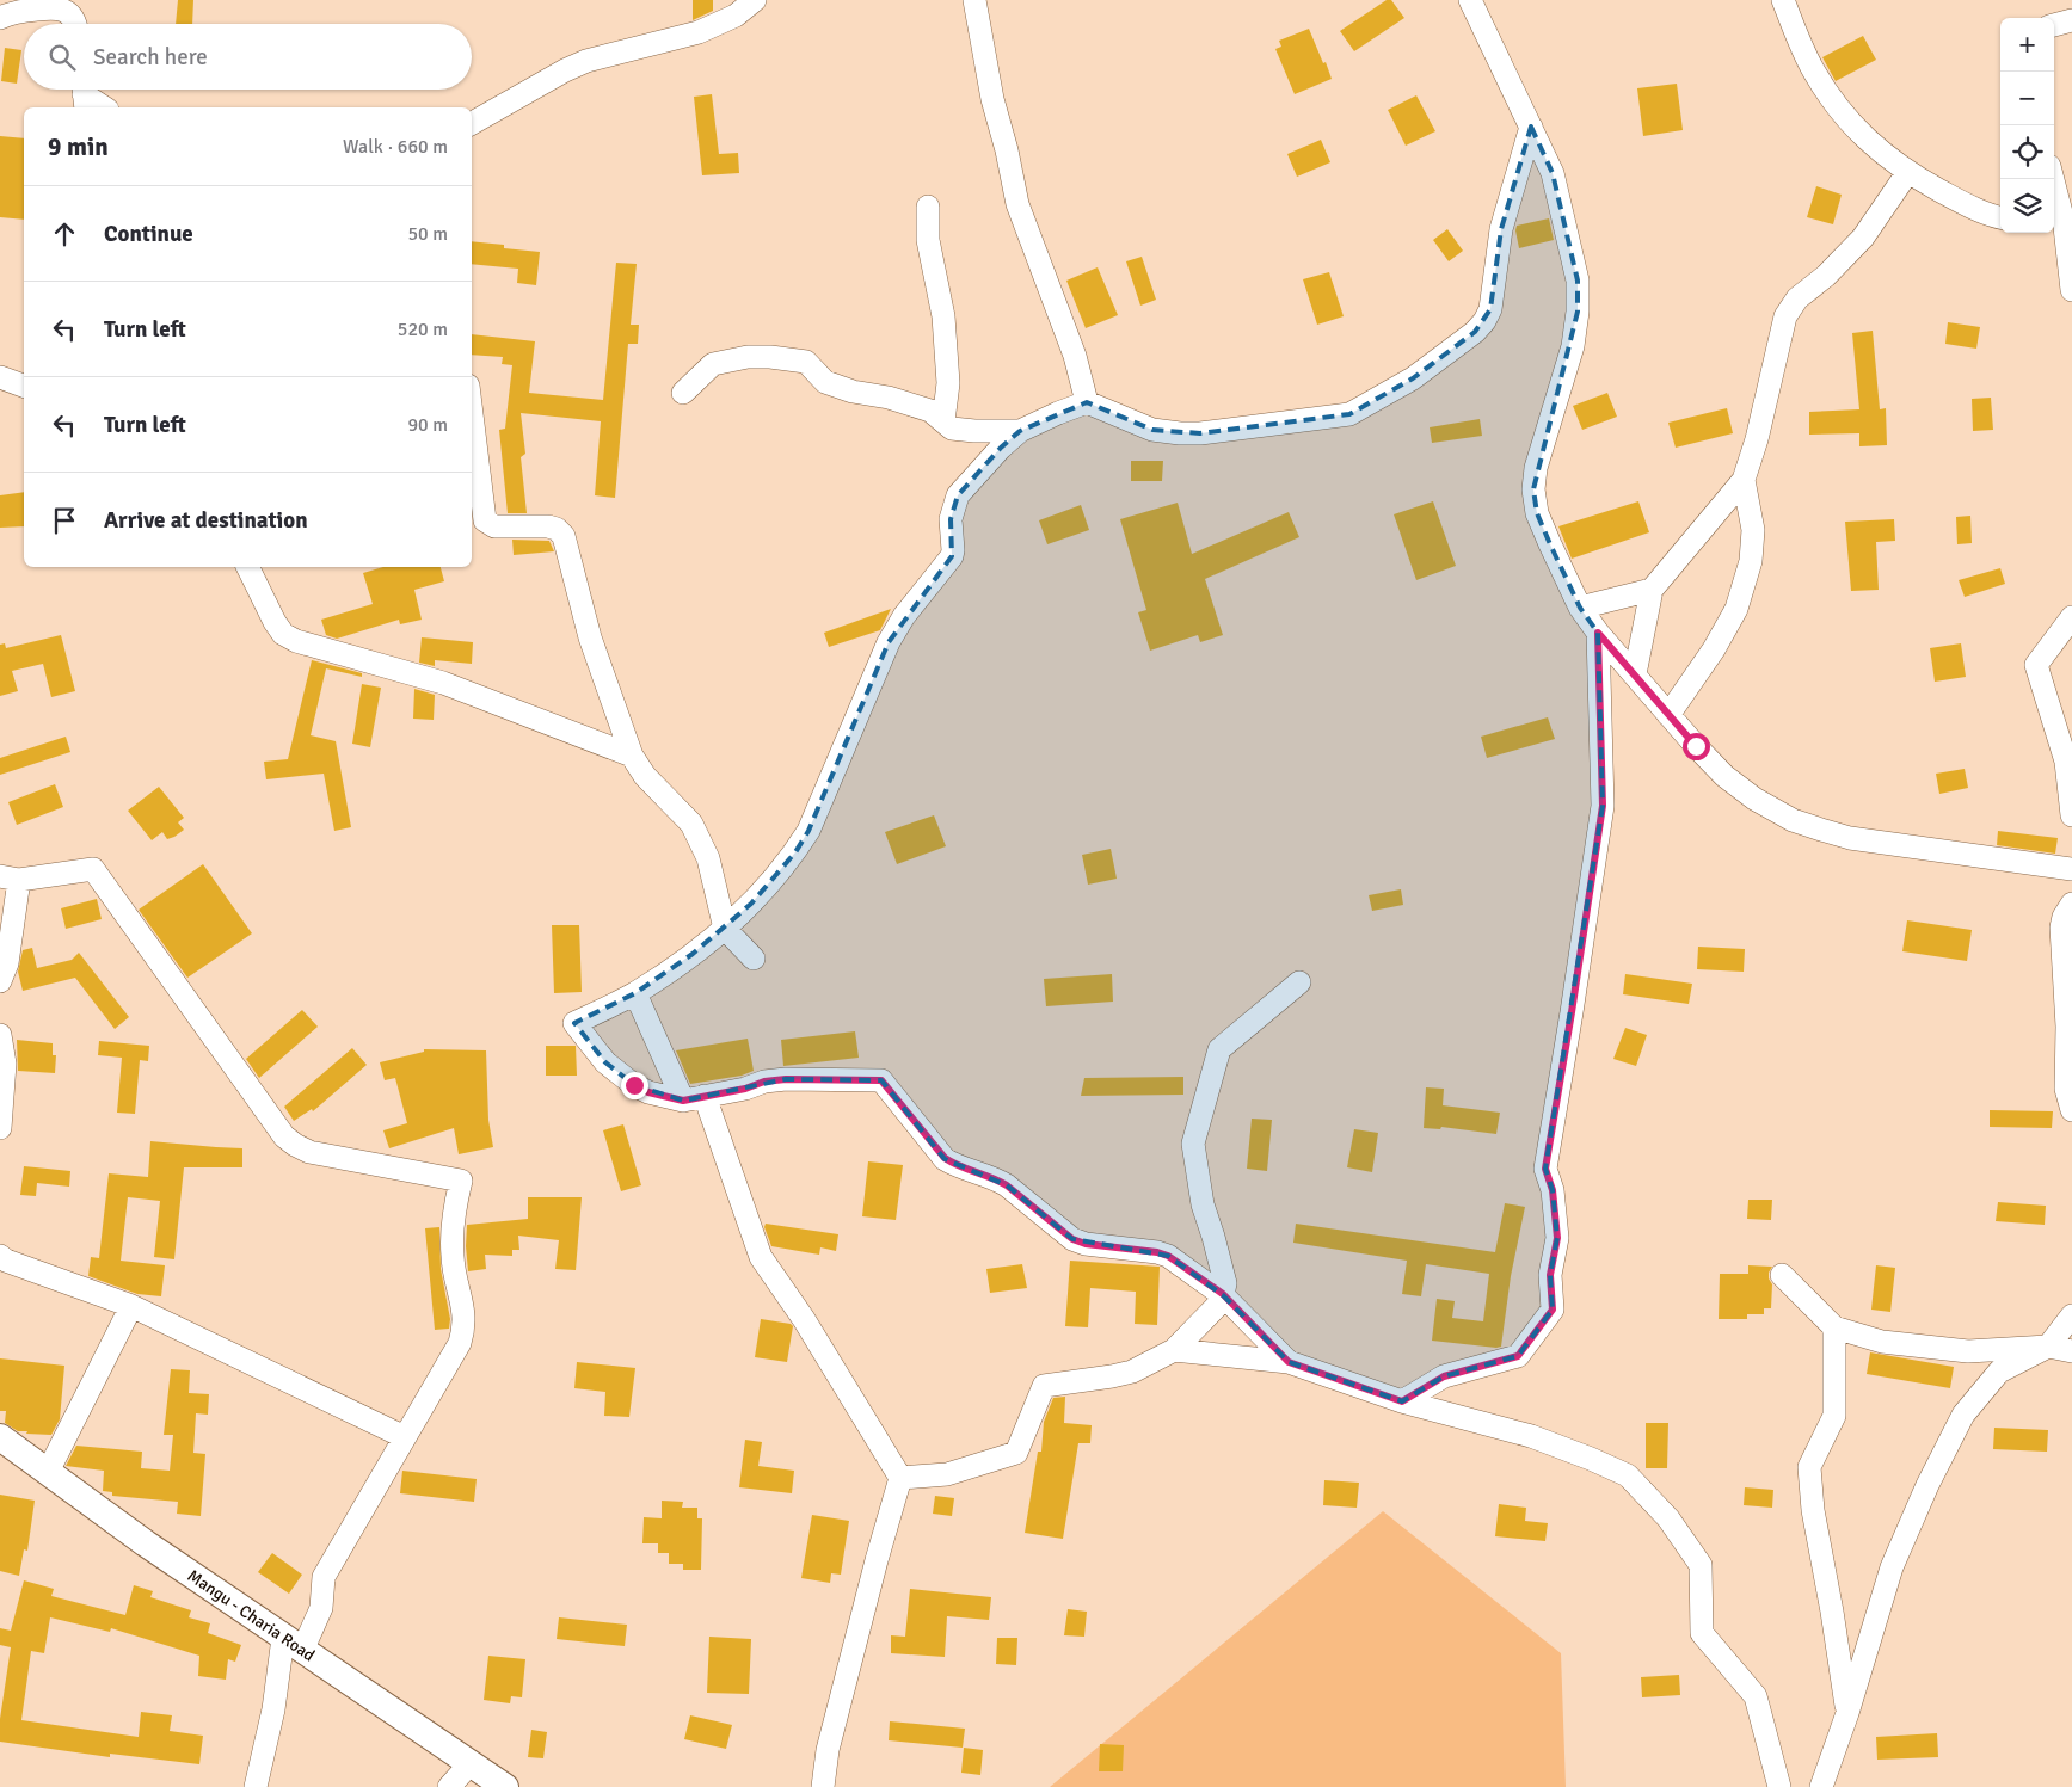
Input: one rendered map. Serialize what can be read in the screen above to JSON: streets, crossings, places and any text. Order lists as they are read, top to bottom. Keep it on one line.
{"streets":{"street":["Mangu - Charia Road"]},"page":{"map_buttons":["+","−"],"search":"Search here","heading":["9 min","Walk · 660 m"],"list":[["Continue","50 m"],["Turn left","520 m"],["Turn left","90 m"],"Arrive at destination"]}}
